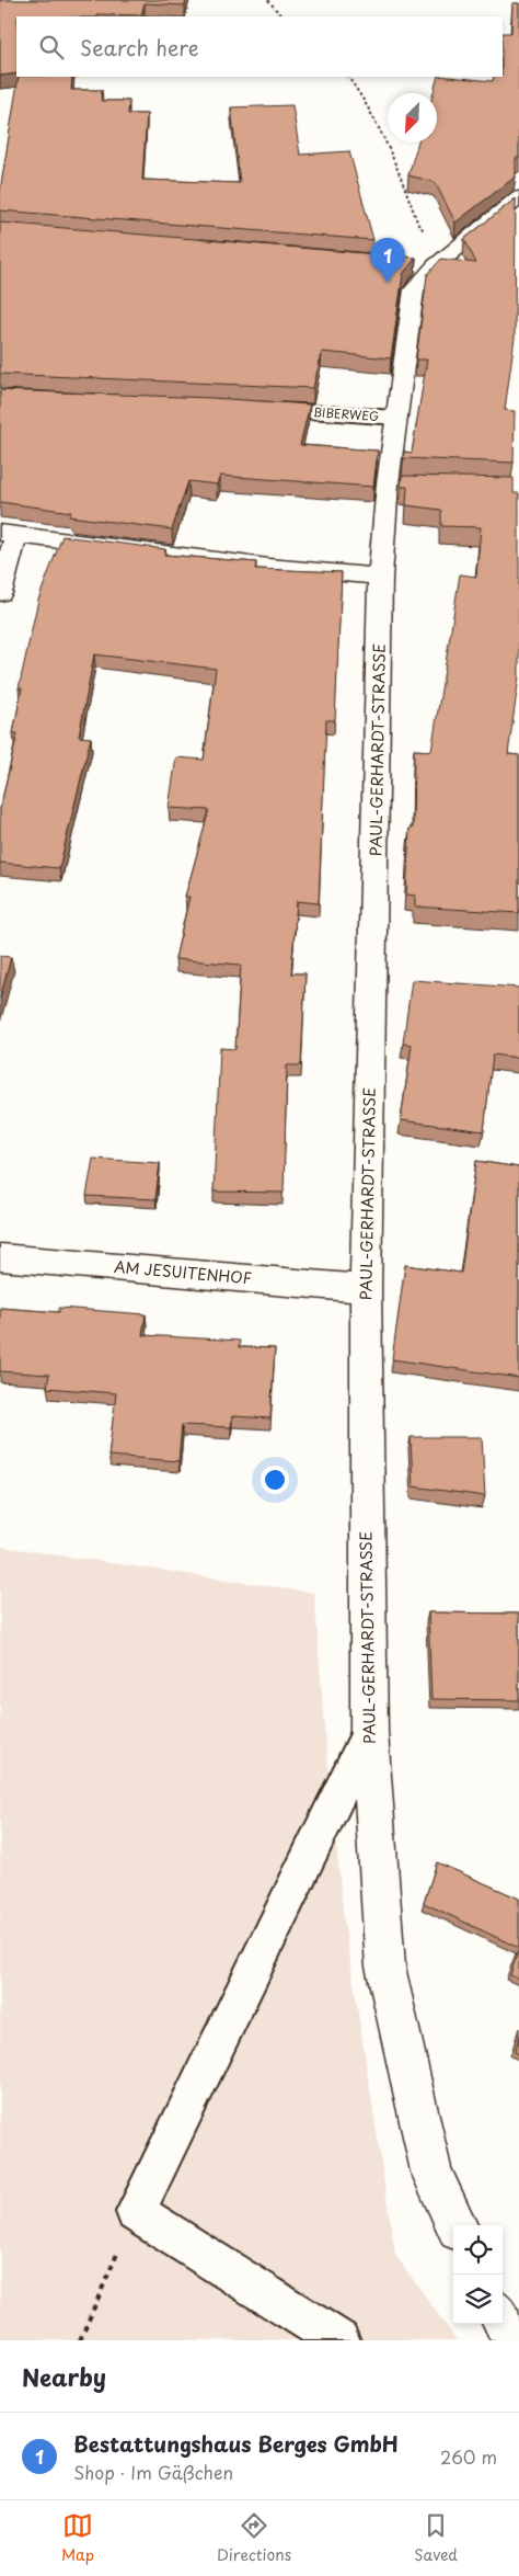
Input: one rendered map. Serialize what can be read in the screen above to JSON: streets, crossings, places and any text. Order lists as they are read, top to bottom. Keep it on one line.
{"streets":{"street":["PAUL-GERHARDT-STRASSE","AM JESUITENHOF"],"lane":["BIBERWEG"]},"crossings":[["BIBERWEG","PAUL-GERHARDT-STRASSE"],["PAUL-GERHARDT-STRASSE","AM JESUITENHOF"]],"north":"bottom left","page":{"search":"Search here","pins":"1","heading":"Nearby","list":[{"mark":"1","name":"Bestattungshaus Berges GmbH","note":"Shop · Im Gäßchen","value":"260 m"}],"nav":["Map","Directions","Saved"]}}
